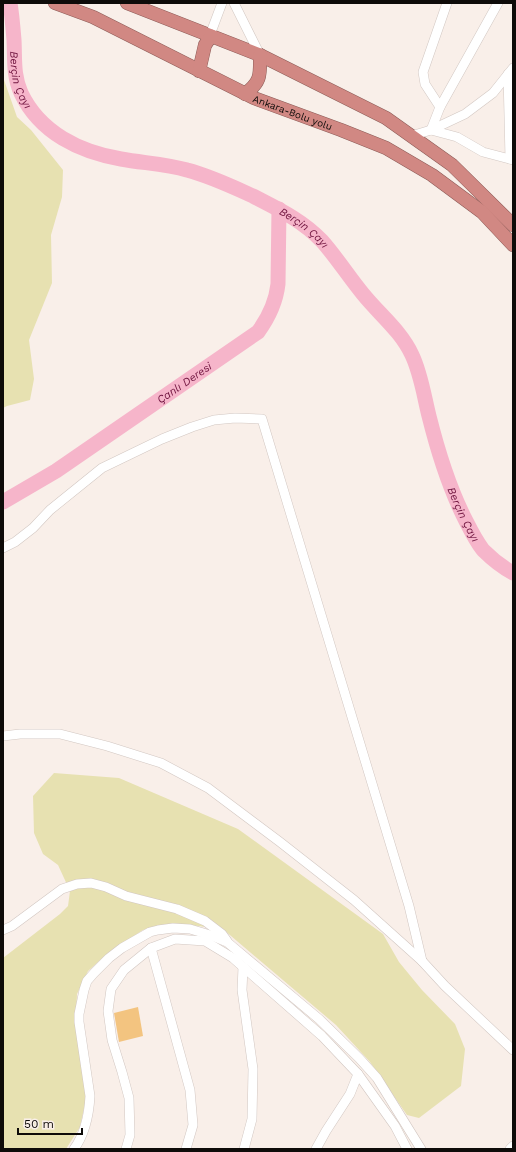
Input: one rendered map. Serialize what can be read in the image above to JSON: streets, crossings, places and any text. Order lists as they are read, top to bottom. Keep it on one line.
{"streets":{"highway":["Ankara-Bolu yolu"]},"water":["Berçin Çayı","Çanlı Deresi"],"scale_bar":"50 m"}
